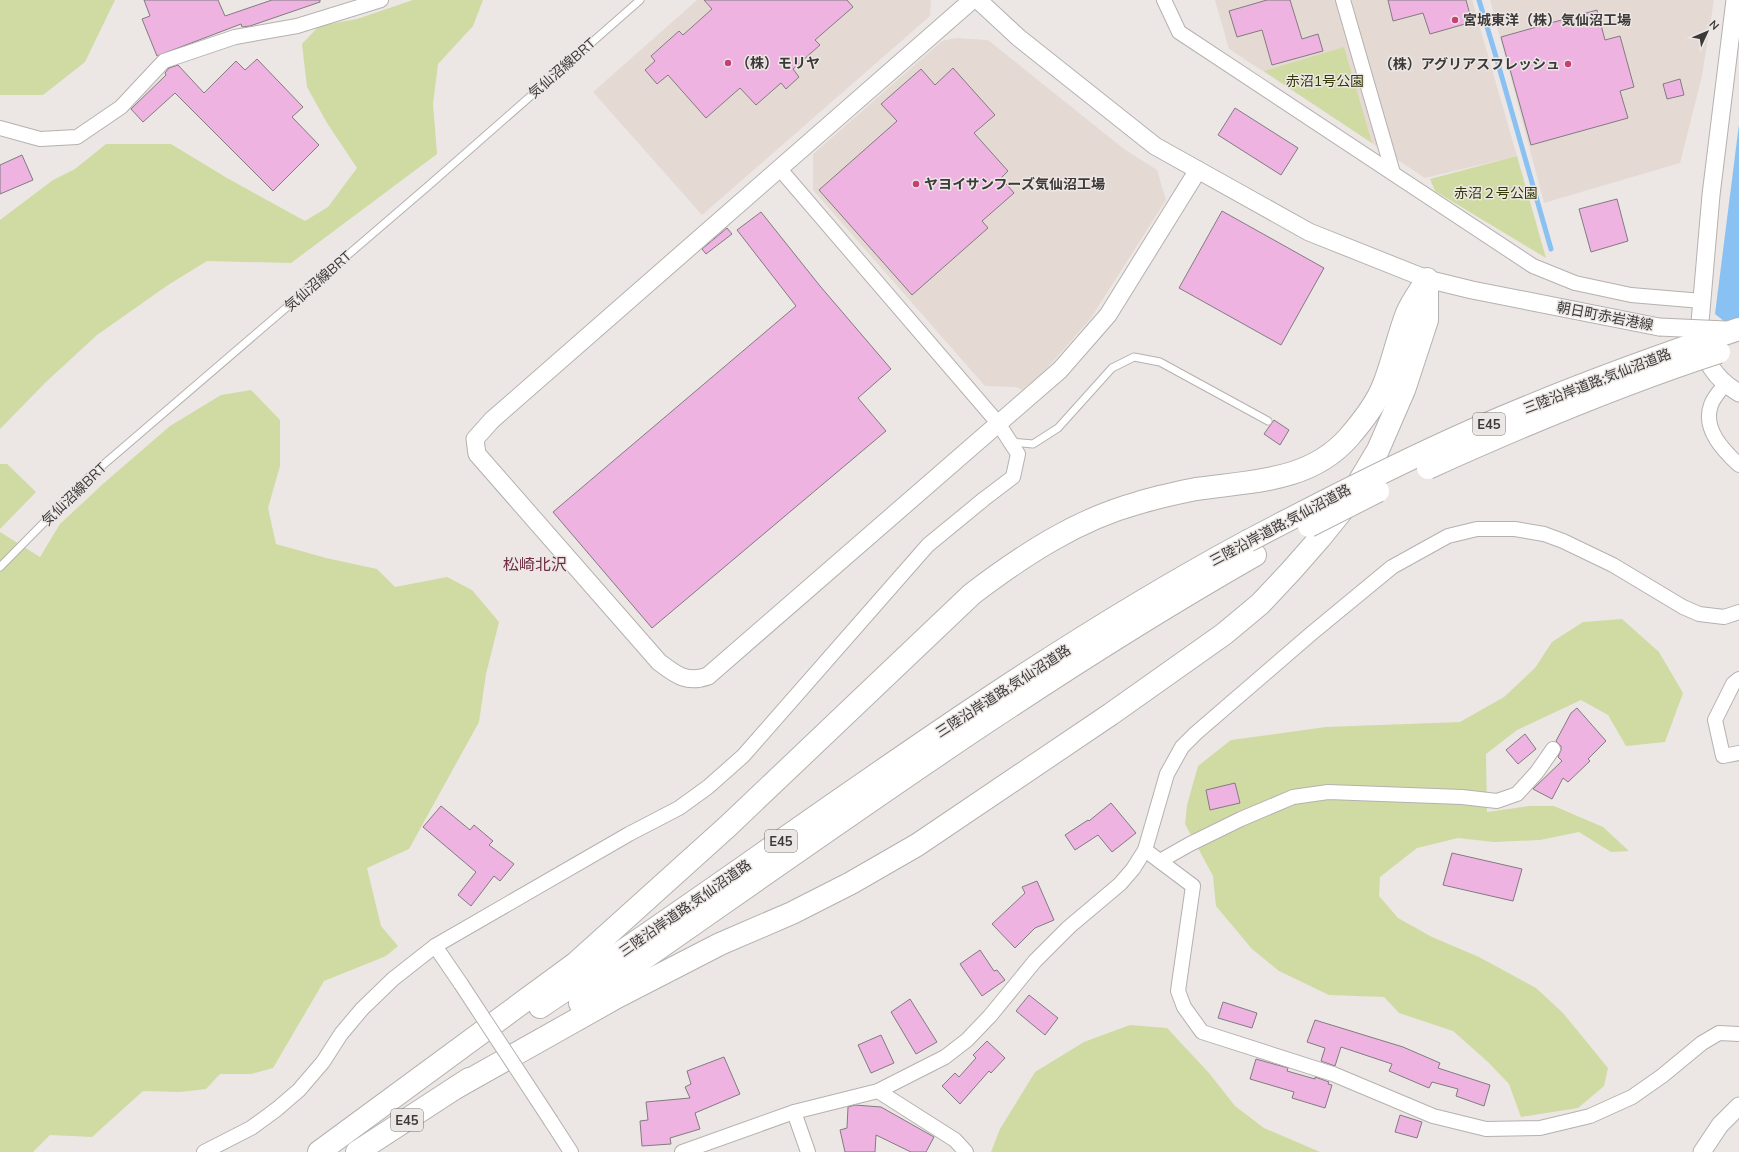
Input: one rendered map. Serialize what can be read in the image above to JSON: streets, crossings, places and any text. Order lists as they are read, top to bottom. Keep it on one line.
{"streets":{"highway":["三陸沿岸道路;気仙沼道路","E45"],"street":["朝日町赤岩港線"],"lane":["気仙沼線BRT"]},"crossings":[["朝日町赤岩港線","三陸沿岸道路;気仙沼道路"]],"districts":["松崎北沢"],"parks":["赤沼1号公園","赤沼２号公園"],"places":["宮城東洋（株）気仙沼工場","（株）モリヤ","（株）アグリアスフレッシュ","ヤヨイサンフーズ気仙沼工場"],"north":"top right"}
